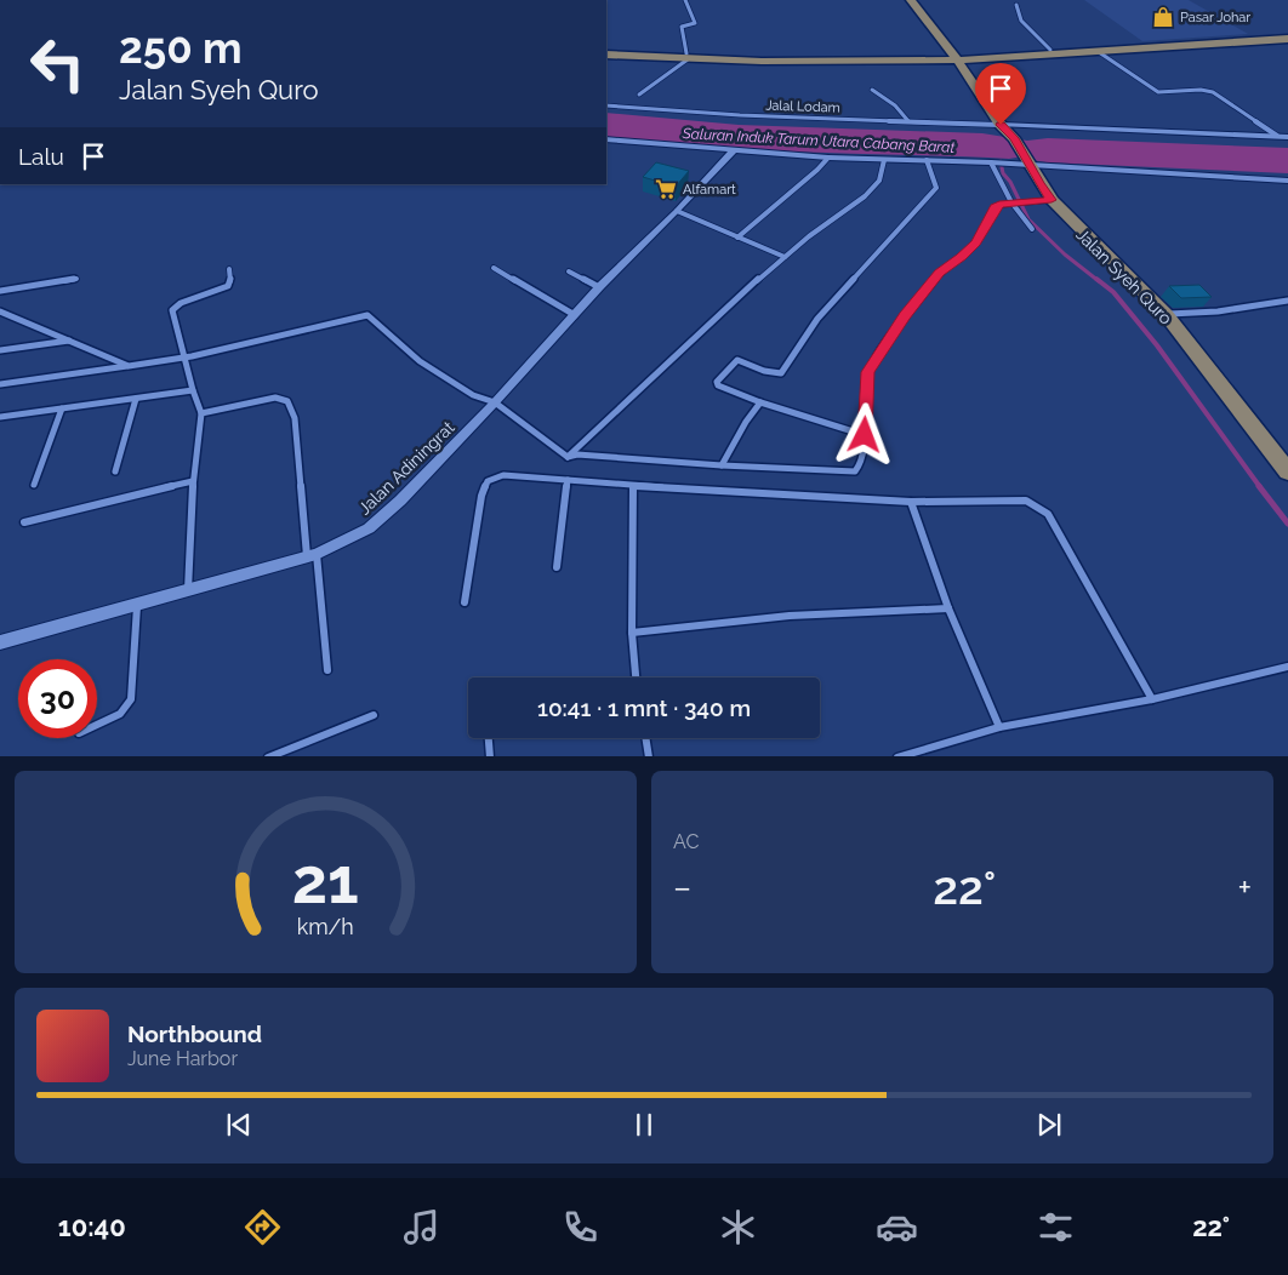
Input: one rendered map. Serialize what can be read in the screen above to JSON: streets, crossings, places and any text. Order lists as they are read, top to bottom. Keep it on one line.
{"streets":{"main road":["Jalan Syeh Quro"],"street":["Jalal Lodam","Jalan Adiningrat"]},"crossings":[["Jalal Lodam","Jalan Syeh Quro"]],"water":["Saluran Induk Tarum Utara Cabang Barat"],"places":{"shop":["Pasar Johar"],"supermarket":["Alfamart"]},"page":{"turn":["250 m","Jalan Syeh Quro"],"then":"Lalu","limit":"30","trip":"10:41 · 1 mnt · 340 m","tile":"AC","heat":["−","22°","+"],"song":["Northbound","June Harbor"],"tabs":["10:40","22°"],"gauge":["21","km/h"]}}
